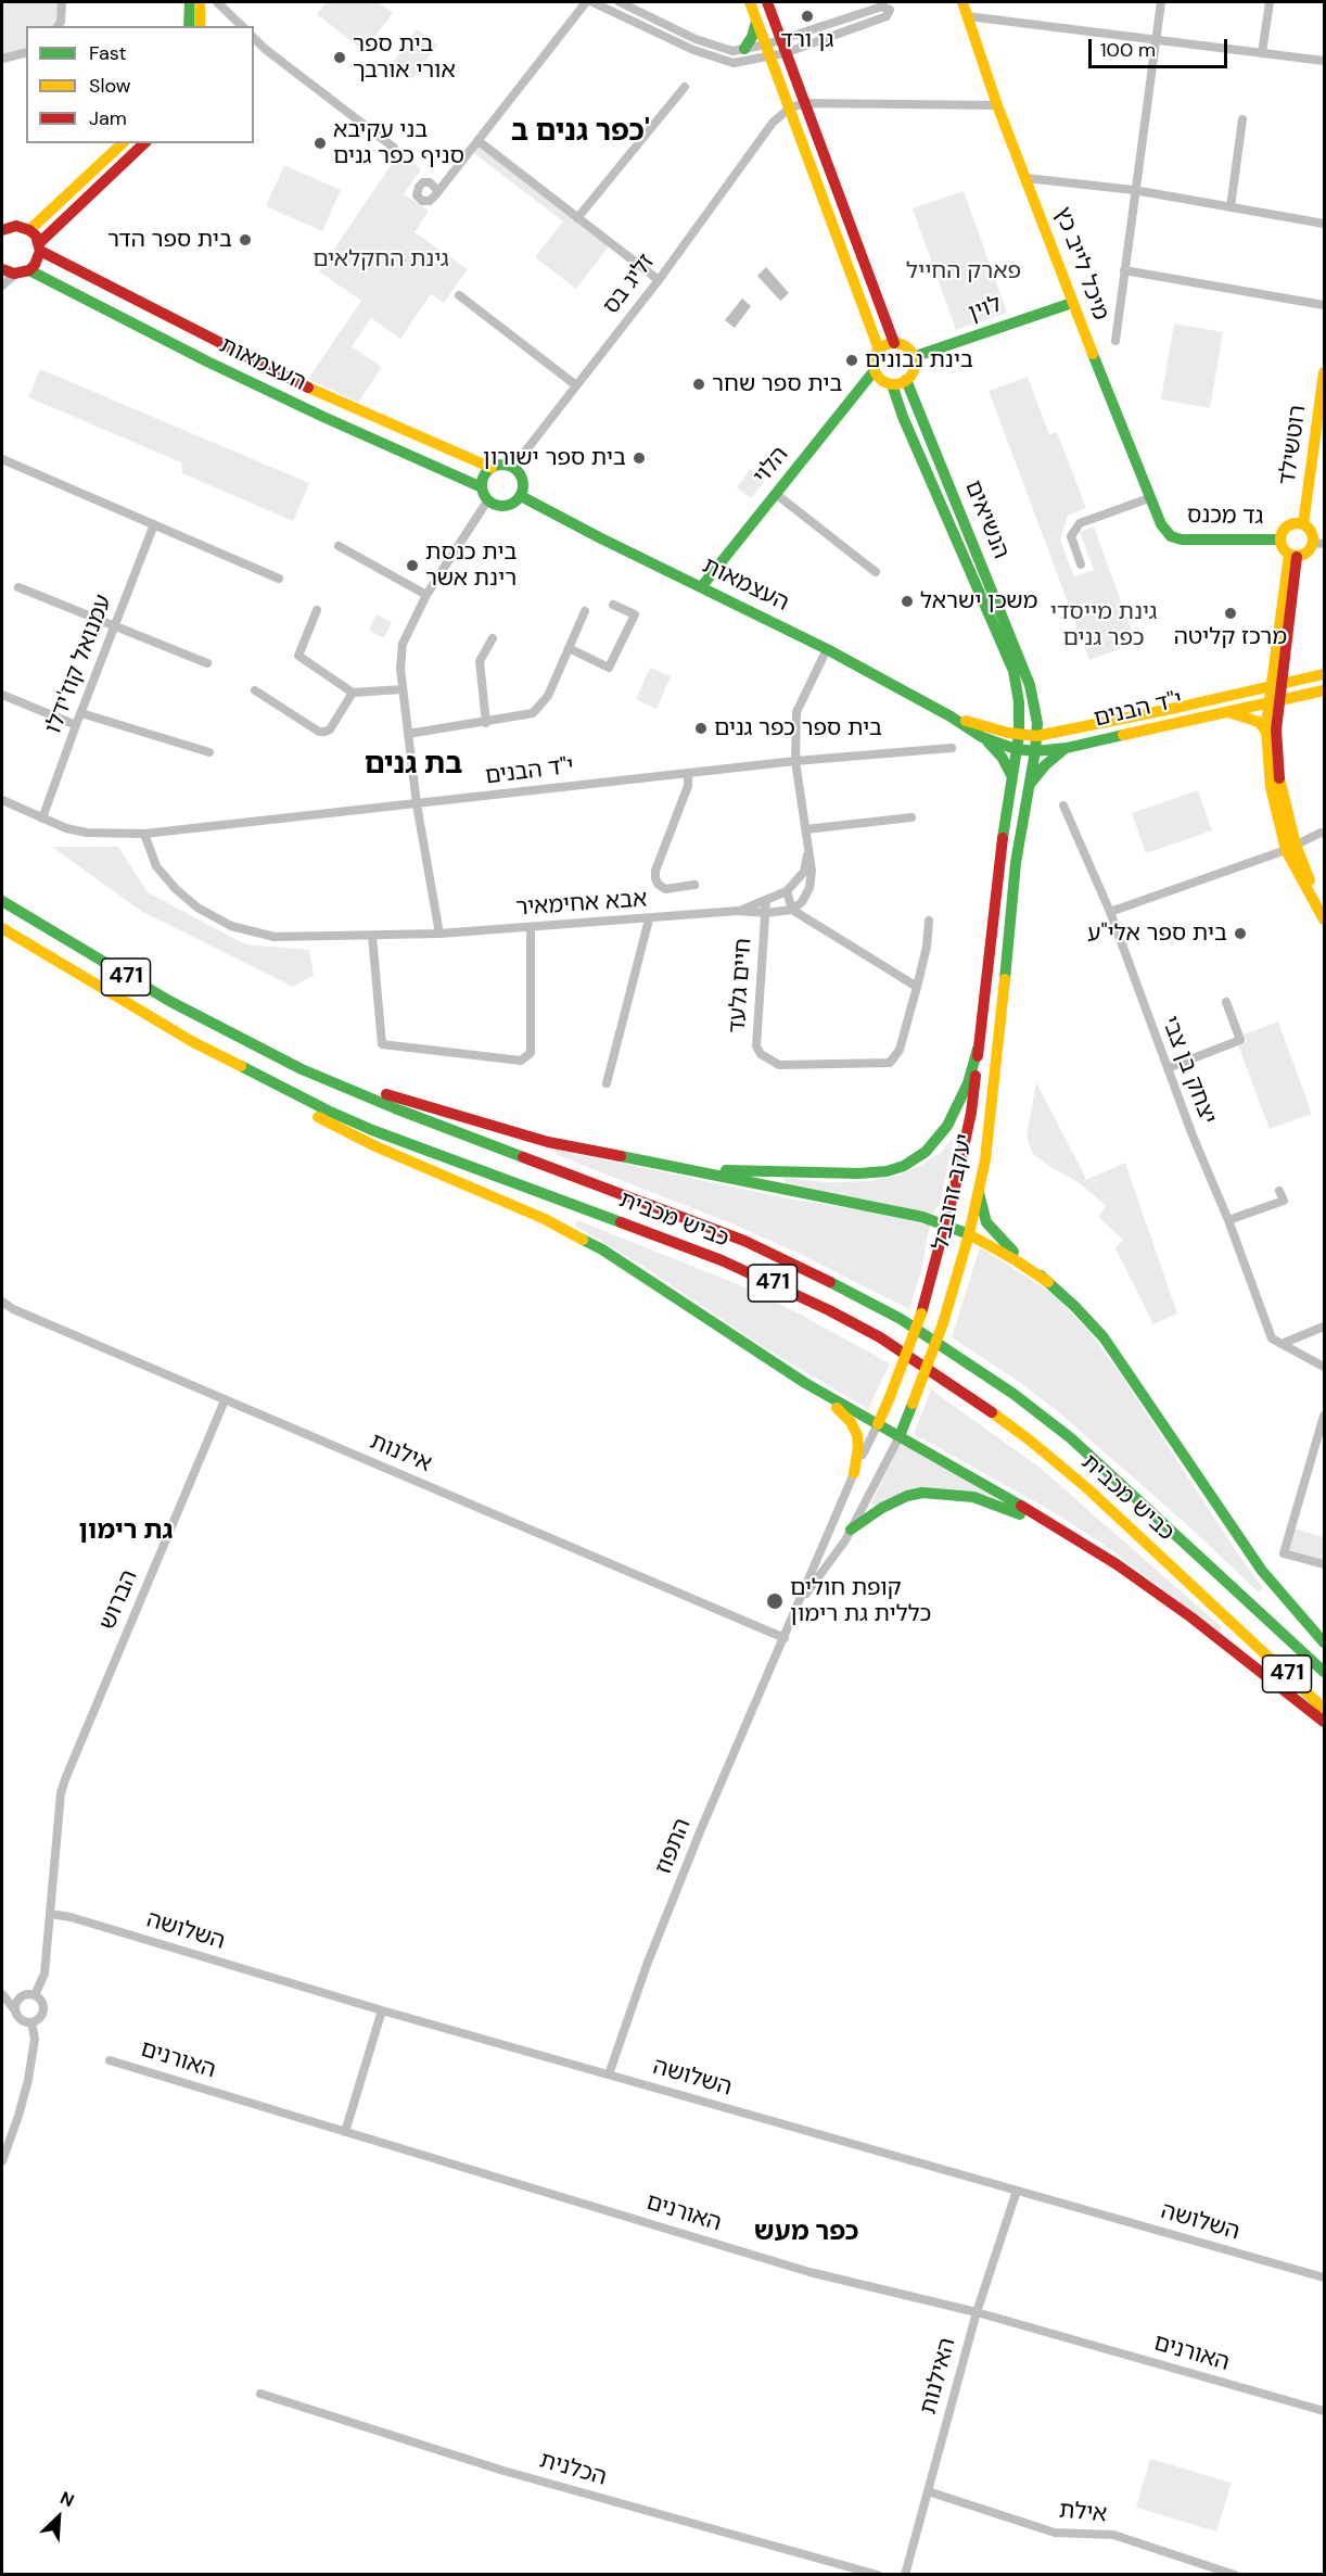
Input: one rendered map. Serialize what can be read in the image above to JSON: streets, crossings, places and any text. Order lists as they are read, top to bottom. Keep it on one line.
{"streets":{"main road":["מיכל לייב כץ","לוין","העצמאות","רוטשילד","הלוי","גד מכנס","הנשיאים","י''ד הבנים","471","יעקב זרובבל","כביש מכבית"],"street":["זליג בס","עמנואל קוז'ידלו","י\"ד הבנים","אבא אחימאיר","חיים גלעד","יצחק בן צבי","אילנות","הברוש","התפוז","השלושה","האורנים","האילנות","הכלנית","אילת"]},"crossings":[["מיכל לייב כץ","לוין"],["מיכל לייב כץ","גד מכנס"],["זליג בס","העצמאות"],["לוין","הלוי"],["לוין","הנשיאים"],["העצמאות","הלוי"],["העצמאות","הנשיאים"],["העצמאות","י''ד הבנים"],["העצמאות","יעקב זרובבל"],["רוטשילד","גד מכנס"],["הלוי","הנשיאים"],["הנשיאים","י''ד הבנים"],["הנשיאים","יעקב זרובבל"],["עמנואל קוז'ידלו","י\"ד הבנים"],["י''ד הבנים","יעקב זרובבל"],["י\"ד הבנים","אבא אחימאיר"],["אבא אחימאיר","חיים גלעד"],["יעקב זרובבל","אילנות"],["יעקב זרובבל","התפוז"],["אילנות","הברוש"],["אילנות","התפוז"],["הברוש","השלושה"],["התפוז","השלושה"],["השלושה","האילנות"],["האורנים","האילנות"],["האילנות","אילת"]],"districts":["כפר גנים ב'","בת גנים","גת רימון","כפר מעש"],"parks":["גינת החקלאים","פארק החייל","גינת מייסדי כפר גנים"],"places":["גן ורד","בית ספר אורי אורבך","בני עקיבא סניף כפר גנים","בית ספר הדר","בינת נבונים","בית ספר שחר","בית ספר ישורון","בית כנסת רינת אשר","משכן ישראל","מרכז קליטה","בית ספר כפר גנים","בית ספר אלי\"ע","קופת חולים כללית גת רימון"],"legend":["Fast","Slow","Jam"],"scale_bar":"100 m","north":"top right"}
